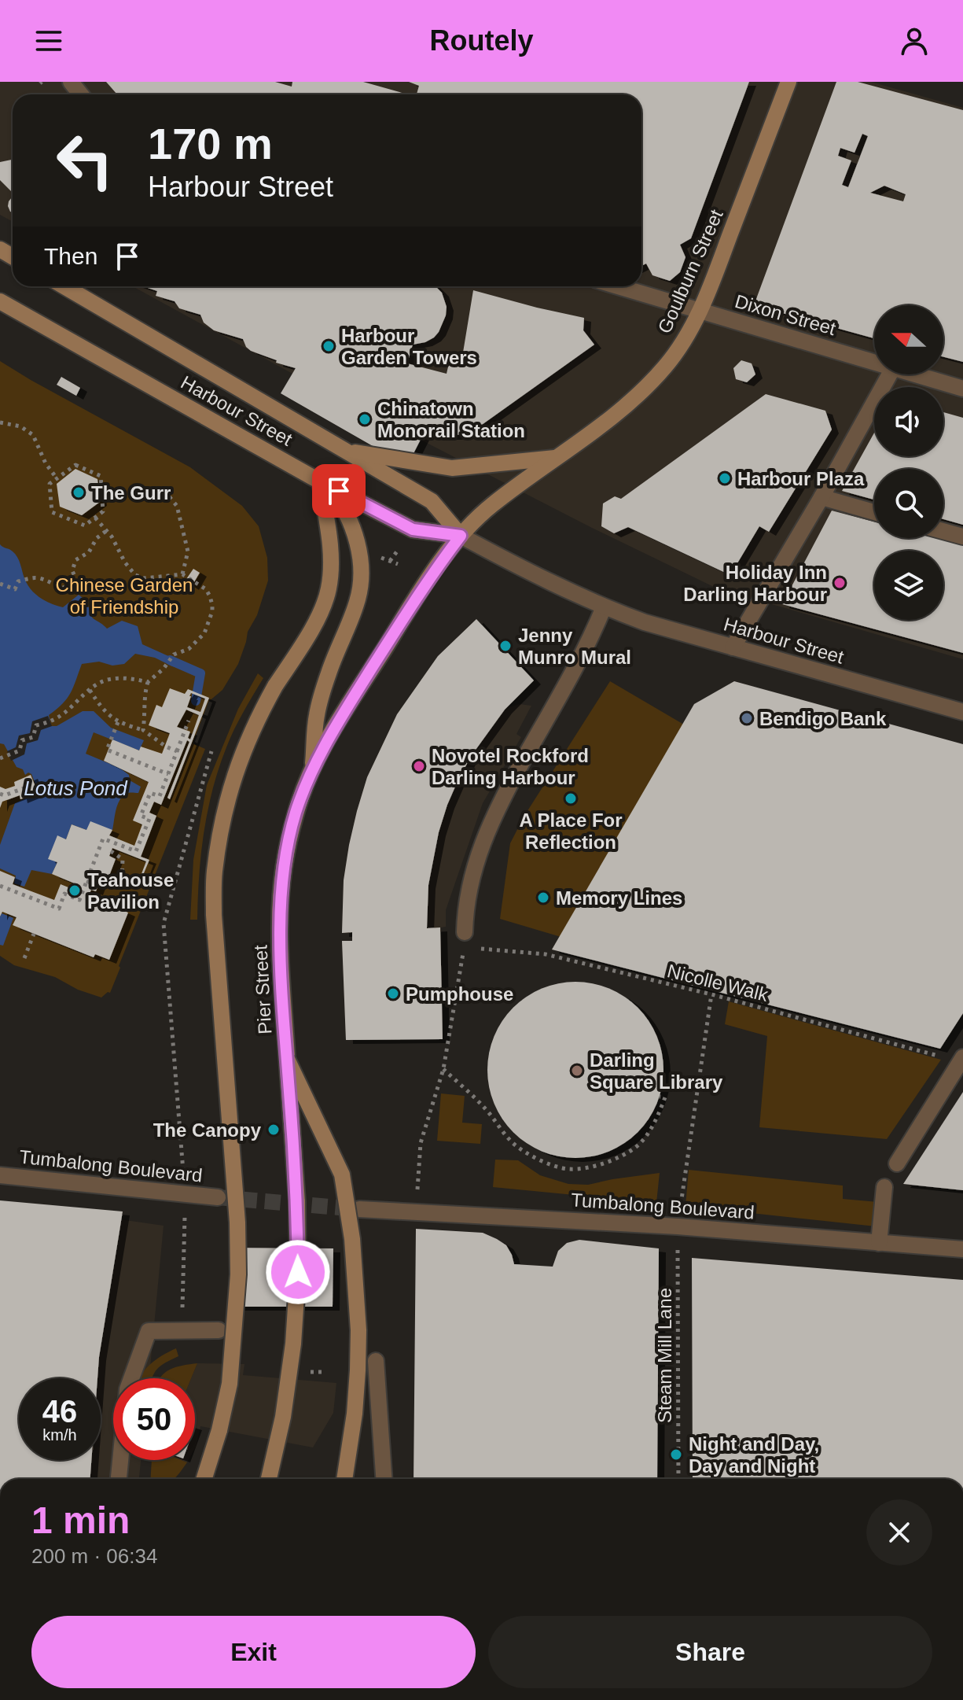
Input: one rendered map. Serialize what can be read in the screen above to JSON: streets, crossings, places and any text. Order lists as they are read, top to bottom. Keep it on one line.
{"streets":{"main road":["Goulburn Street","Harbour Street","Pier Street"],"street":["Dixon Street","Tumbalong Boulevard"],"path":["Nicolle Walk","Steam Mill Lane"]},"crossings":[["Goulburn Street","Dixon Street"],["Goulburn Street","Harbour Street"],["Goulburn Street","Pier Street"],["Harbour Street","Pier Street"],["Nicolle Walk","Steam Mill Lane"],["Tumbalong Boulevard","Steam Mill Lane"]],"water":["Lotus Pond"],"parks":["Chinese Garden of Friendship"],"places":["Harbour Garden Towers","Chinatown Monorail Station","Harbour Plaza","The Gurr","Holiday Inn Darling Harbour","Jenny Munro Mural","Bendigo Bank","Novotel Rockford Darling Harbour","A Place For Reflection","Teahouse Pavilion","Memory Lines","Pumphouse","Darling Square Library","The Canopy","Night and Day, Day and Night"],"north":"left","page":{"header":"Routely","turn":["170 m","Harbour Street"],"then":"Then","speed":"46 km/h","limit":"50","heading":["1 min","200 m · 06:34"],"buttons":["Exit","Share"]}}
